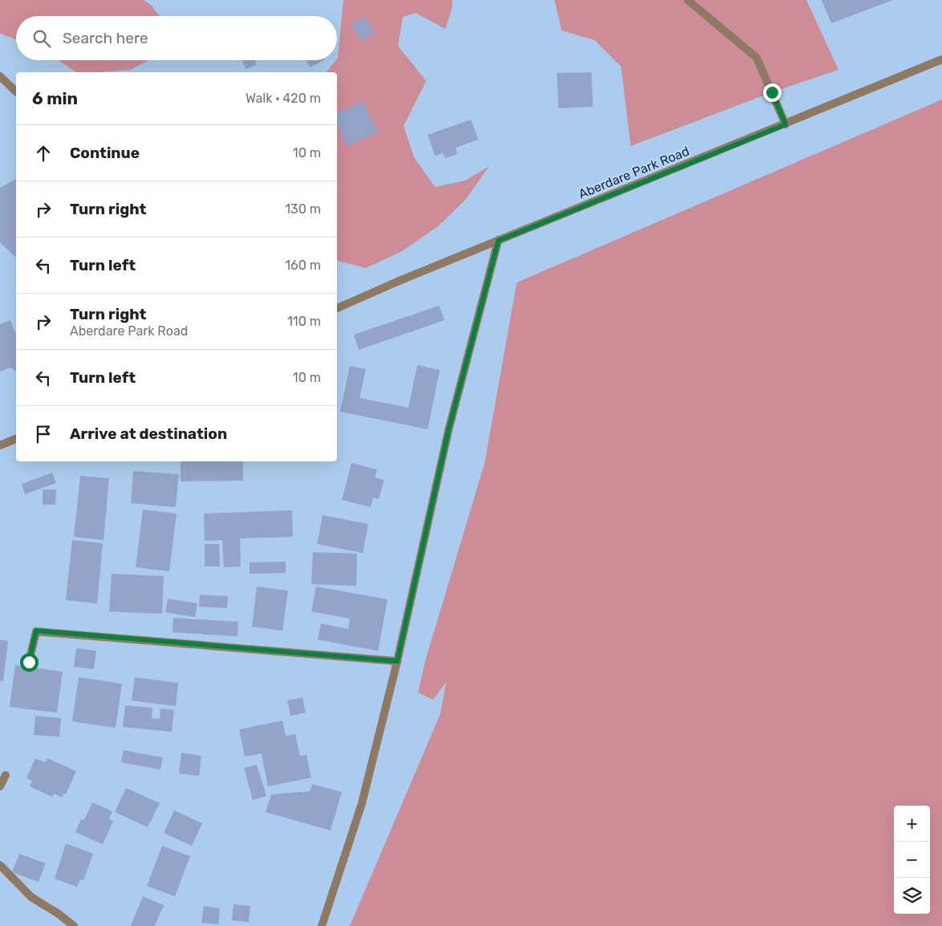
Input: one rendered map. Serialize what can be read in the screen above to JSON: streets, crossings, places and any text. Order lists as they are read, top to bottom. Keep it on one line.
{"streets":{"street":["Aberdare Park Road"]},"page":{"search":"Search here","heading":["6 min","Walk · 420 m"],"list":[["Continue","10 m"],["Turn right","130 m"],["Turn left","160 m"],["Turn right","Aberdare Park Road","110 m"],["Turn left","10 m"],"Arrive at destination"],"map_buttons":["+","−"]}}
